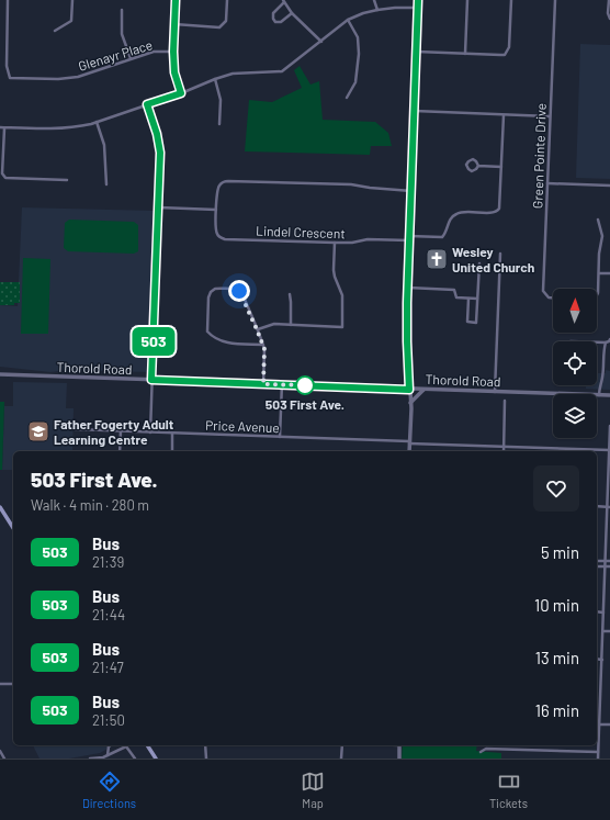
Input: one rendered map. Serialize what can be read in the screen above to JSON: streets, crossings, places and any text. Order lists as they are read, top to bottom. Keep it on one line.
{"streets":{"street":["Glenayr Place","Green Pointe Drive","Lindel Crescent","Thorold Road","Price Avenue"]},"places":{"church":["Wesley United Church"],"other":["503 First Ave."],"school or university":["Father Fogerty Adult Learning Centre"]},"lines":["bus line 503"],"north":"top","page":{"on_map":"503","heading":["503 First Ave.","Walk · 4 min · 280 m"],"list":[{"mark":"503","name":"Bus","note":"21:39","value":"5 min"},{"mark":"503","name":"Bus","note":"21:44","value":"10 min"},{"mark":"503","name":"Bus","note":"21:47","value":"13 min"},{"mark":"503","name":"Bus","note":"21:50","value":"16 min"}],"tabs":["Directions","Map","Tickets"]}}
